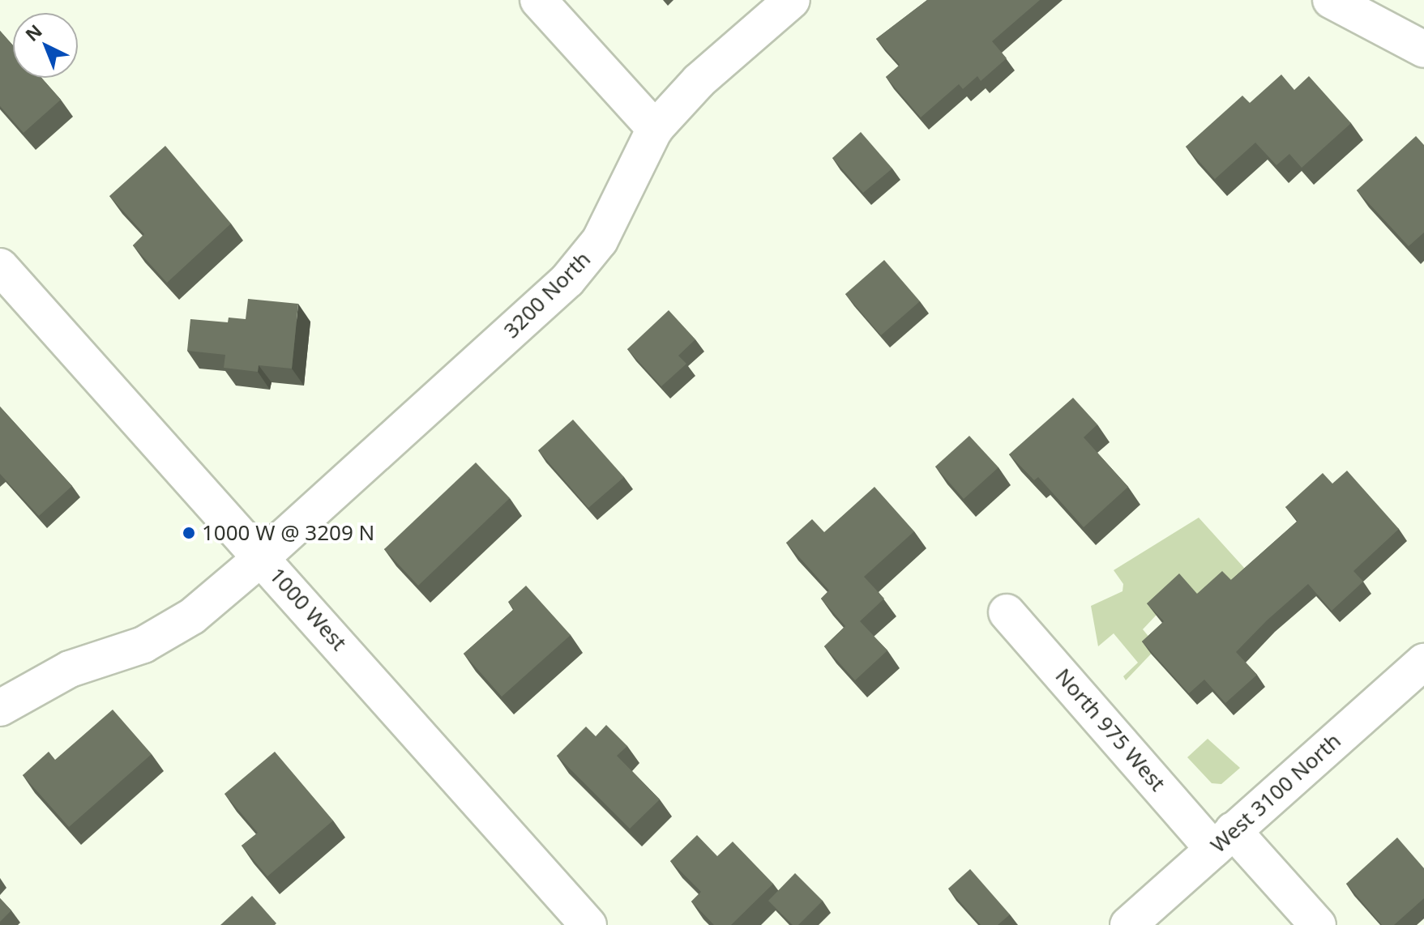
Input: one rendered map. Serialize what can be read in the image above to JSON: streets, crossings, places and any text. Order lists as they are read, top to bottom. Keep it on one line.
{"streets":{"street":["3200 North","1000 West","North 975 West","West 3100 North"]},"crossings":[["3200 North","1000 West"],["North 975 West","West 3100 North"]],"places":["1000 W @ 3209 N"],"north":"top left"}
